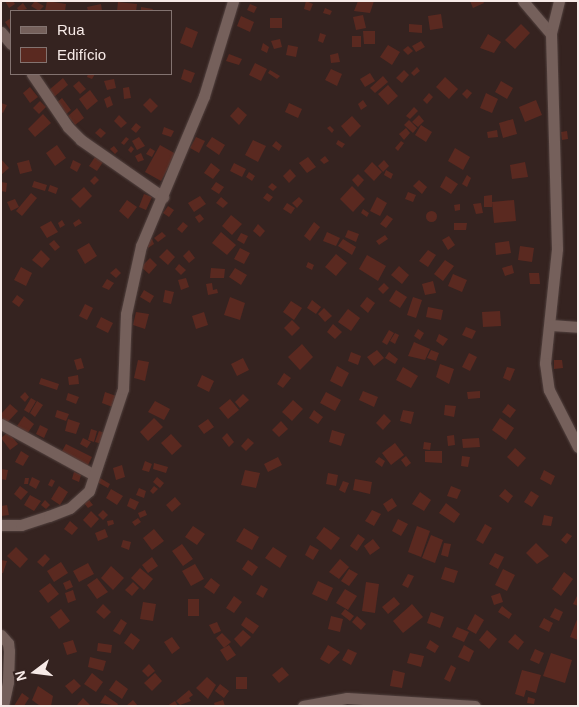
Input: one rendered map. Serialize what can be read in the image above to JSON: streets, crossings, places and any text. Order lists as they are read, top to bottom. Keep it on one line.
{"legend":["Rua","Edifício"],"north":"left"}
